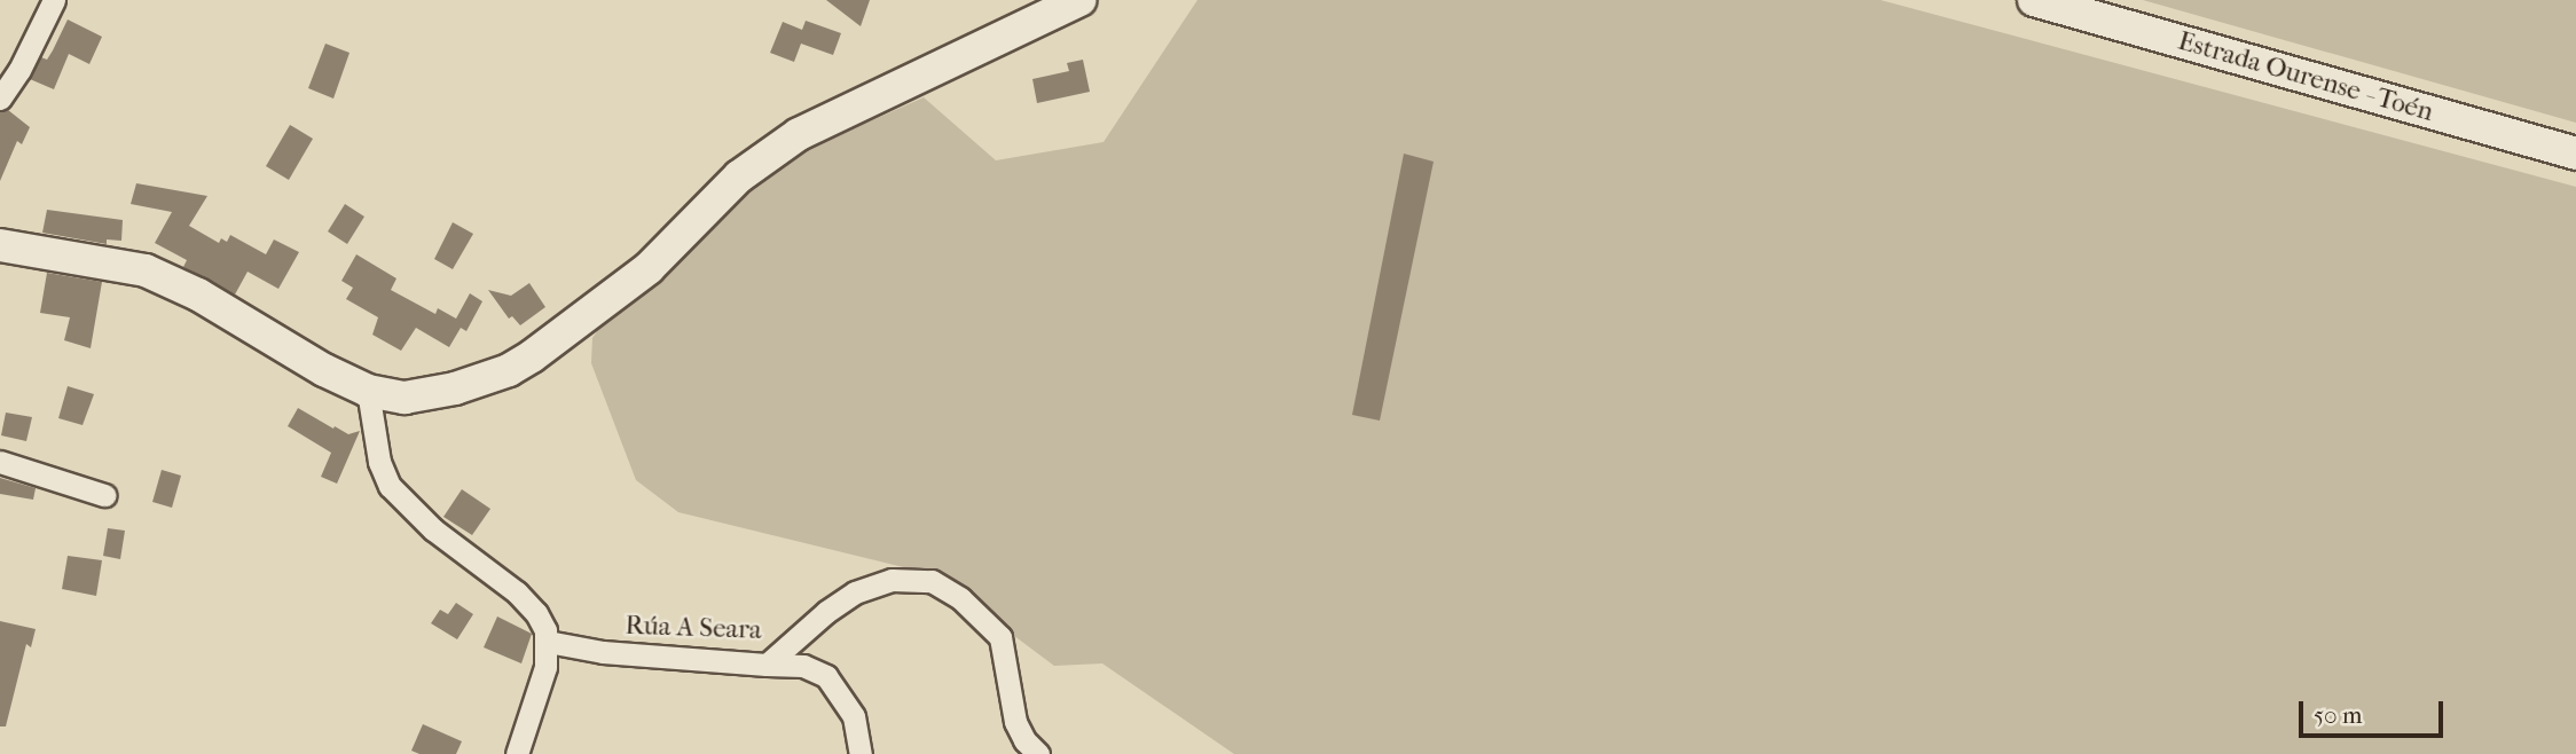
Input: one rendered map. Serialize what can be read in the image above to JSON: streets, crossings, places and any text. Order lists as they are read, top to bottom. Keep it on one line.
{"streets":{"street":["Estrada Ourense - Toén","Rúa A Seara"]},"scale_bar":"50 m"}
